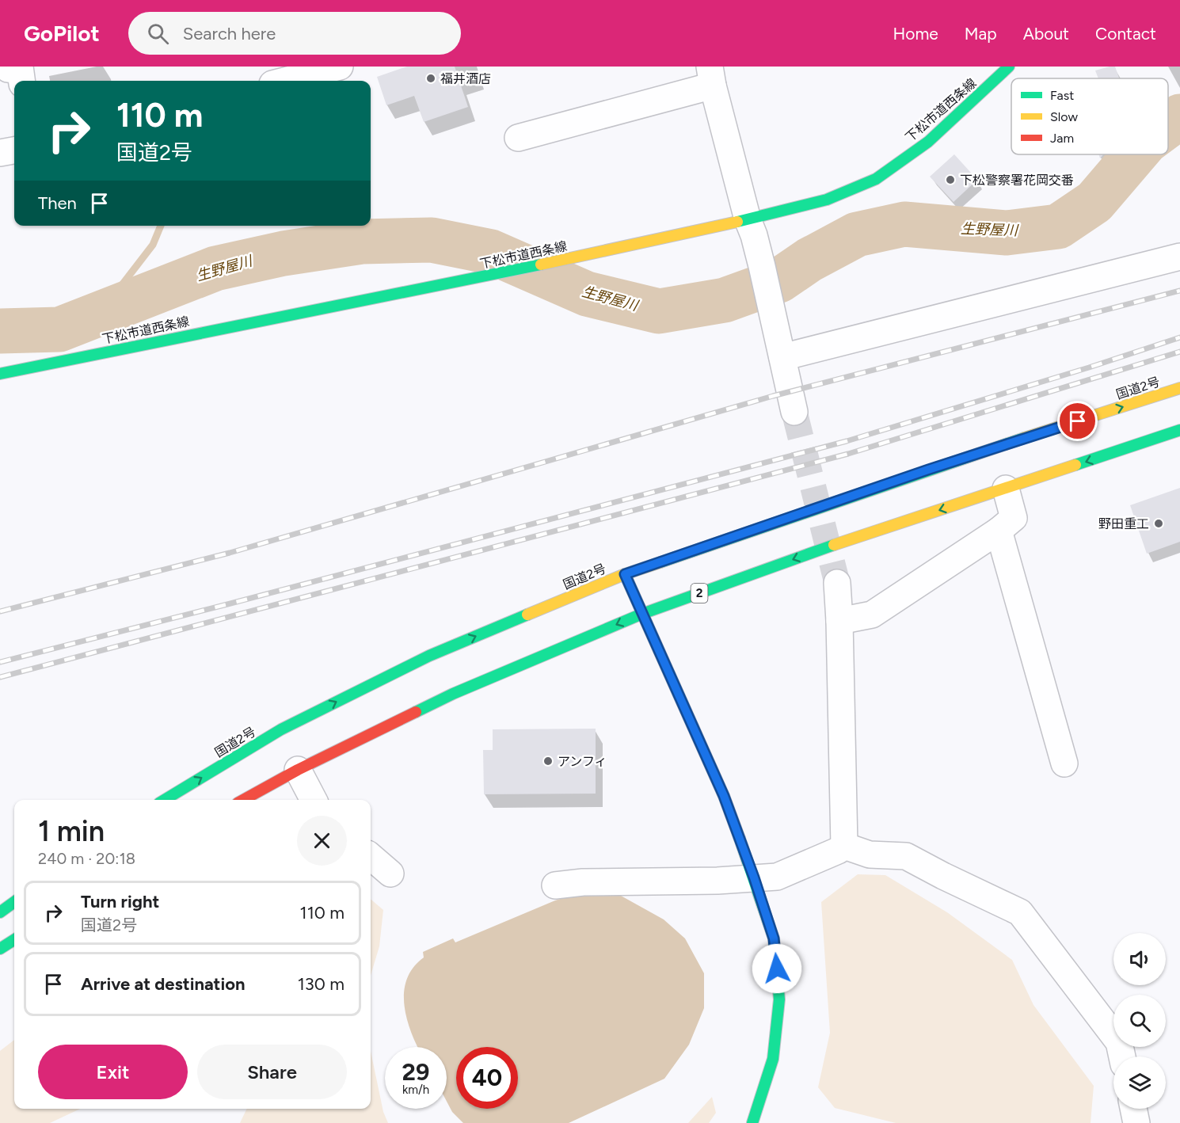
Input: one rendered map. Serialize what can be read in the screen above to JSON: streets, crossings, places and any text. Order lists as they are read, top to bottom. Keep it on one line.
{"streets":{"main road":["下松市道西条線","国道2号","2"]},"water":["生野屋川"],"places":["福井酒店","下松警察署花岡交番","野田重工","アンフィ"],"legend":["Fast","Slow","Jam"],"page":{"header":"GoPilot","search":"Search here","nav":["Home","Map","About","Contact"],"turn":["110 m","国道2号"],"then":"Then","heading":["1 min","240 m · 20:18"],"list":[{"name":"Turn right","note":"国道2号","value":"110 m"},{"name":"Arrive at destination","value":"130 m"}],"buttons":["Exit","Share"],"speed":"29 km/h","limit":"40"}}
